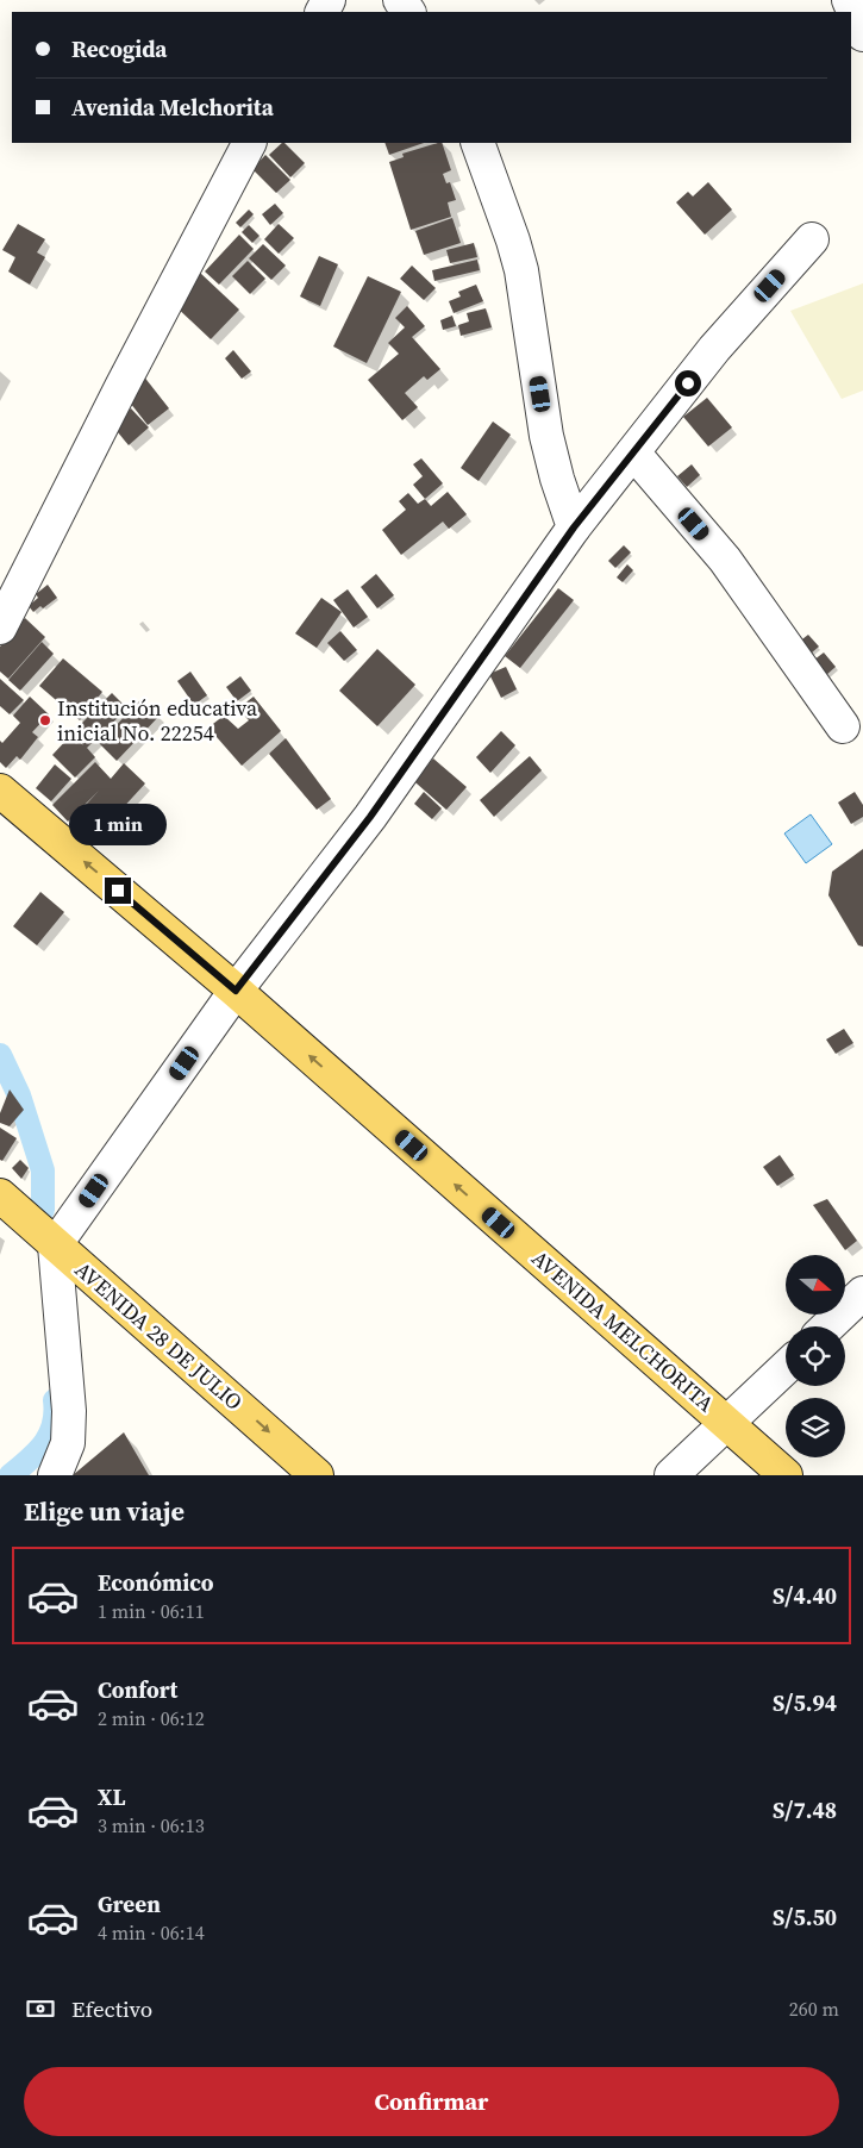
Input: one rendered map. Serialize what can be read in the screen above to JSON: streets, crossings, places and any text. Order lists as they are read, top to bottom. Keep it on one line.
{"streets":{"main road":["AVENIDA MELCHORITA","AVENIDA 28 DE JULIO"]},"one_way":["AVENIDA MELCHORITA","AVENIDA 28 DE JULIO"],"places":["Institución educativa inicial No. 22254"],"north":"right","page":{"banner":["Recogida","Avenida Melchorita"],"bubble":"1 min","heading":"Elige un viaje","list":[{"name":"Económico","note":"1 min · 06:11","value":"S/4.40"},{"name":"Confort","note":"2 min · 06:12","value":"S/5.94"},{"name":"XL","note":"3 min · 06:13","value":"S/7.48"},{"name":"Green","note":"4 min · 06:14","value":"S/5.50"}],"pay":["Efectivo","260 m"],"buttons":"Confirmar"}}
